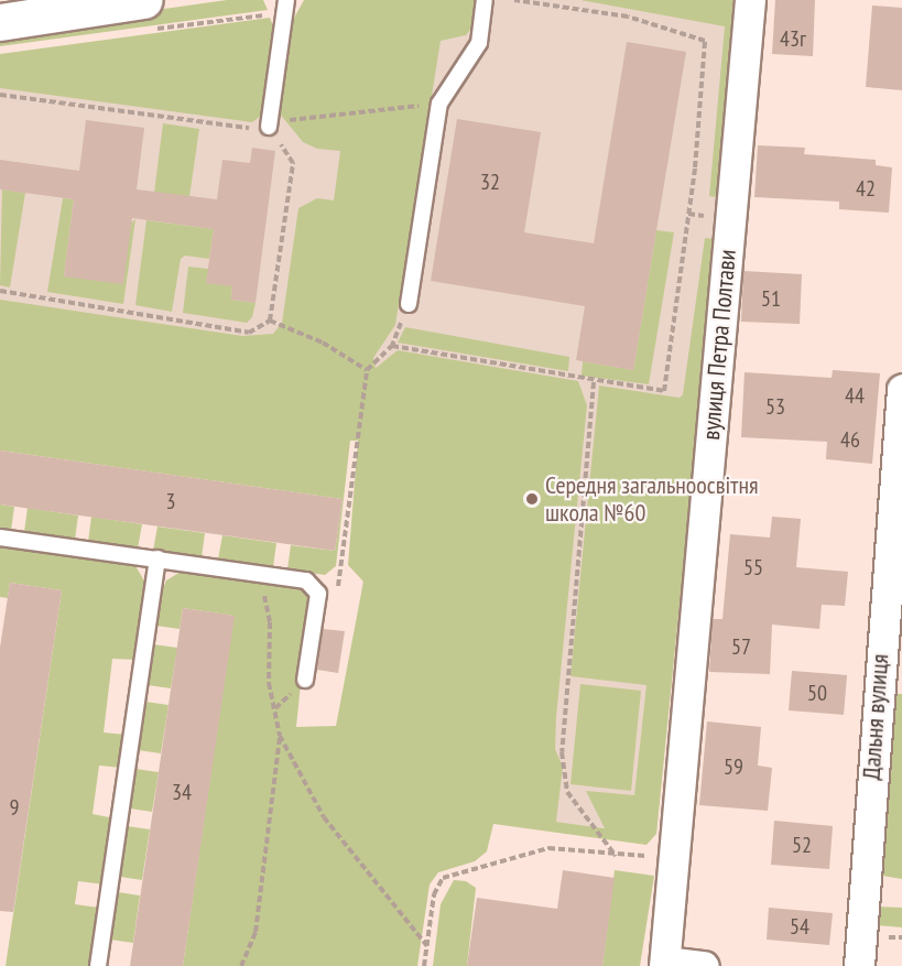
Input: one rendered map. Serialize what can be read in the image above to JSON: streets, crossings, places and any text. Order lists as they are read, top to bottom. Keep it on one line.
{"streets":{"street":["вулиця Петра Полтави","Дальня вулиця"]},"places":["Середня загальноосвітня школа №60"],"house_numbers":["43г","32","42","51","44","53","46","3","55","57","50","59","34","9","52","54"]}
